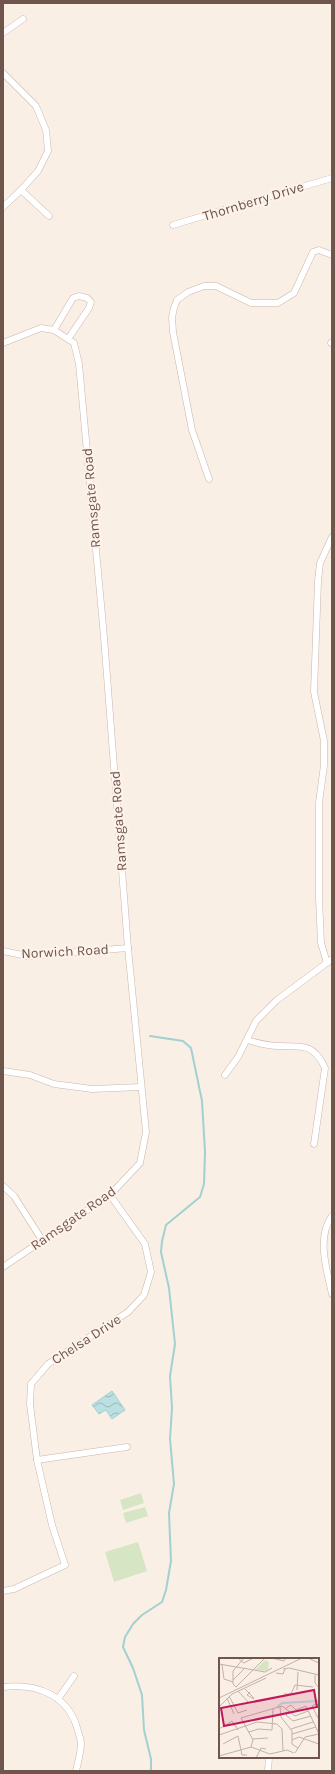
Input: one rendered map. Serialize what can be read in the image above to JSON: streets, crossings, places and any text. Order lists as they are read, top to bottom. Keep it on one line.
{"streets":{"street":["Thornberry Drive","Ramsgate Road","Norwich Road","Chelsa Drive"]},"crossings":[["Ramsgate Road","Norwich Road"],["Ramsgate Road","Chelsa Drive"]]}
